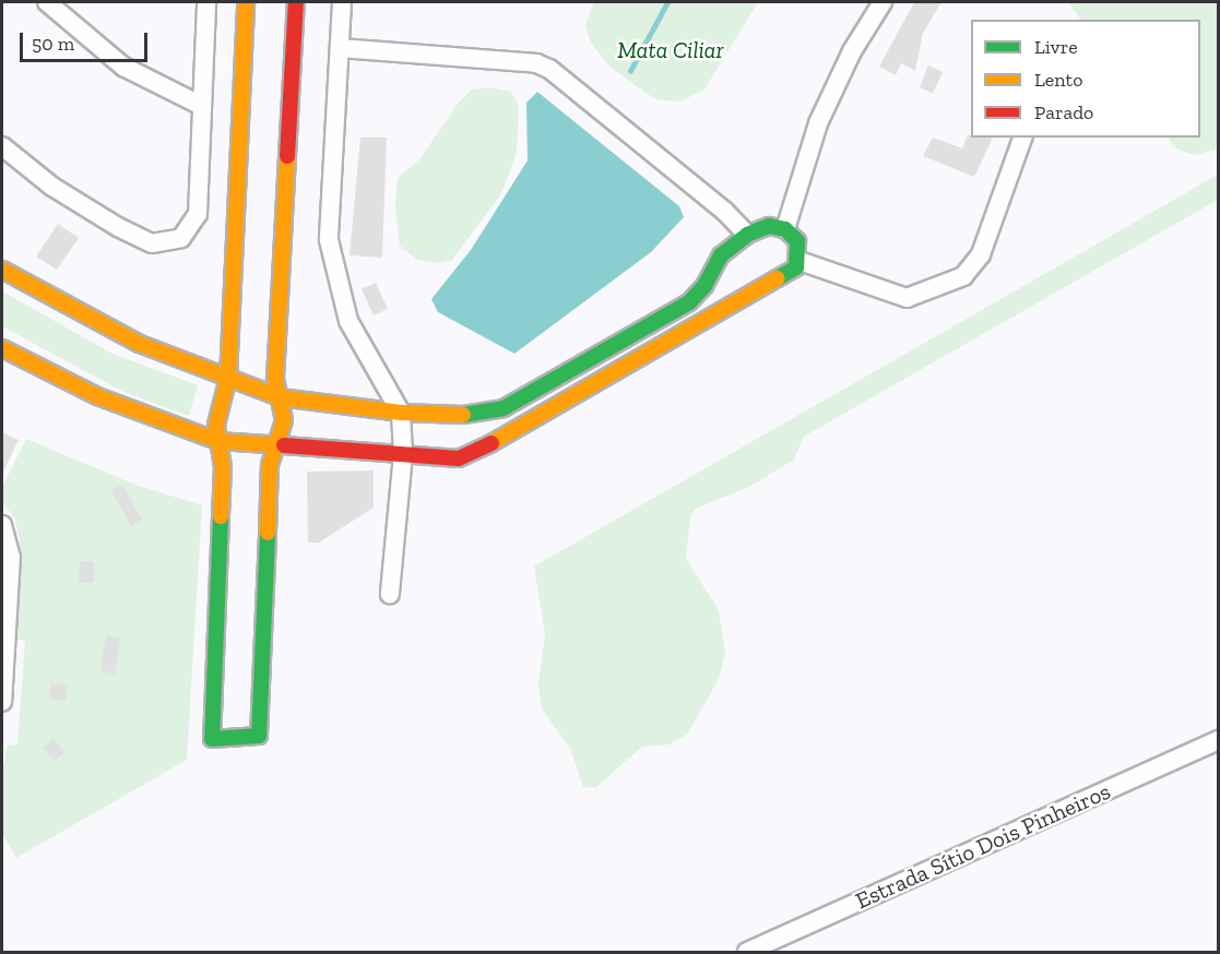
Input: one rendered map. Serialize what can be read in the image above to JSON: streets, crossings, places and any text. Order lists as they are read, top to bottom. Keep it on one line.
{"streets":{"street":["Estrada Sítio Dois Pinheiros"]},"parks":["Mata Ciliar"],"legend":["Livre","Lento","Parado"],"scale_bar":"50 m"}
